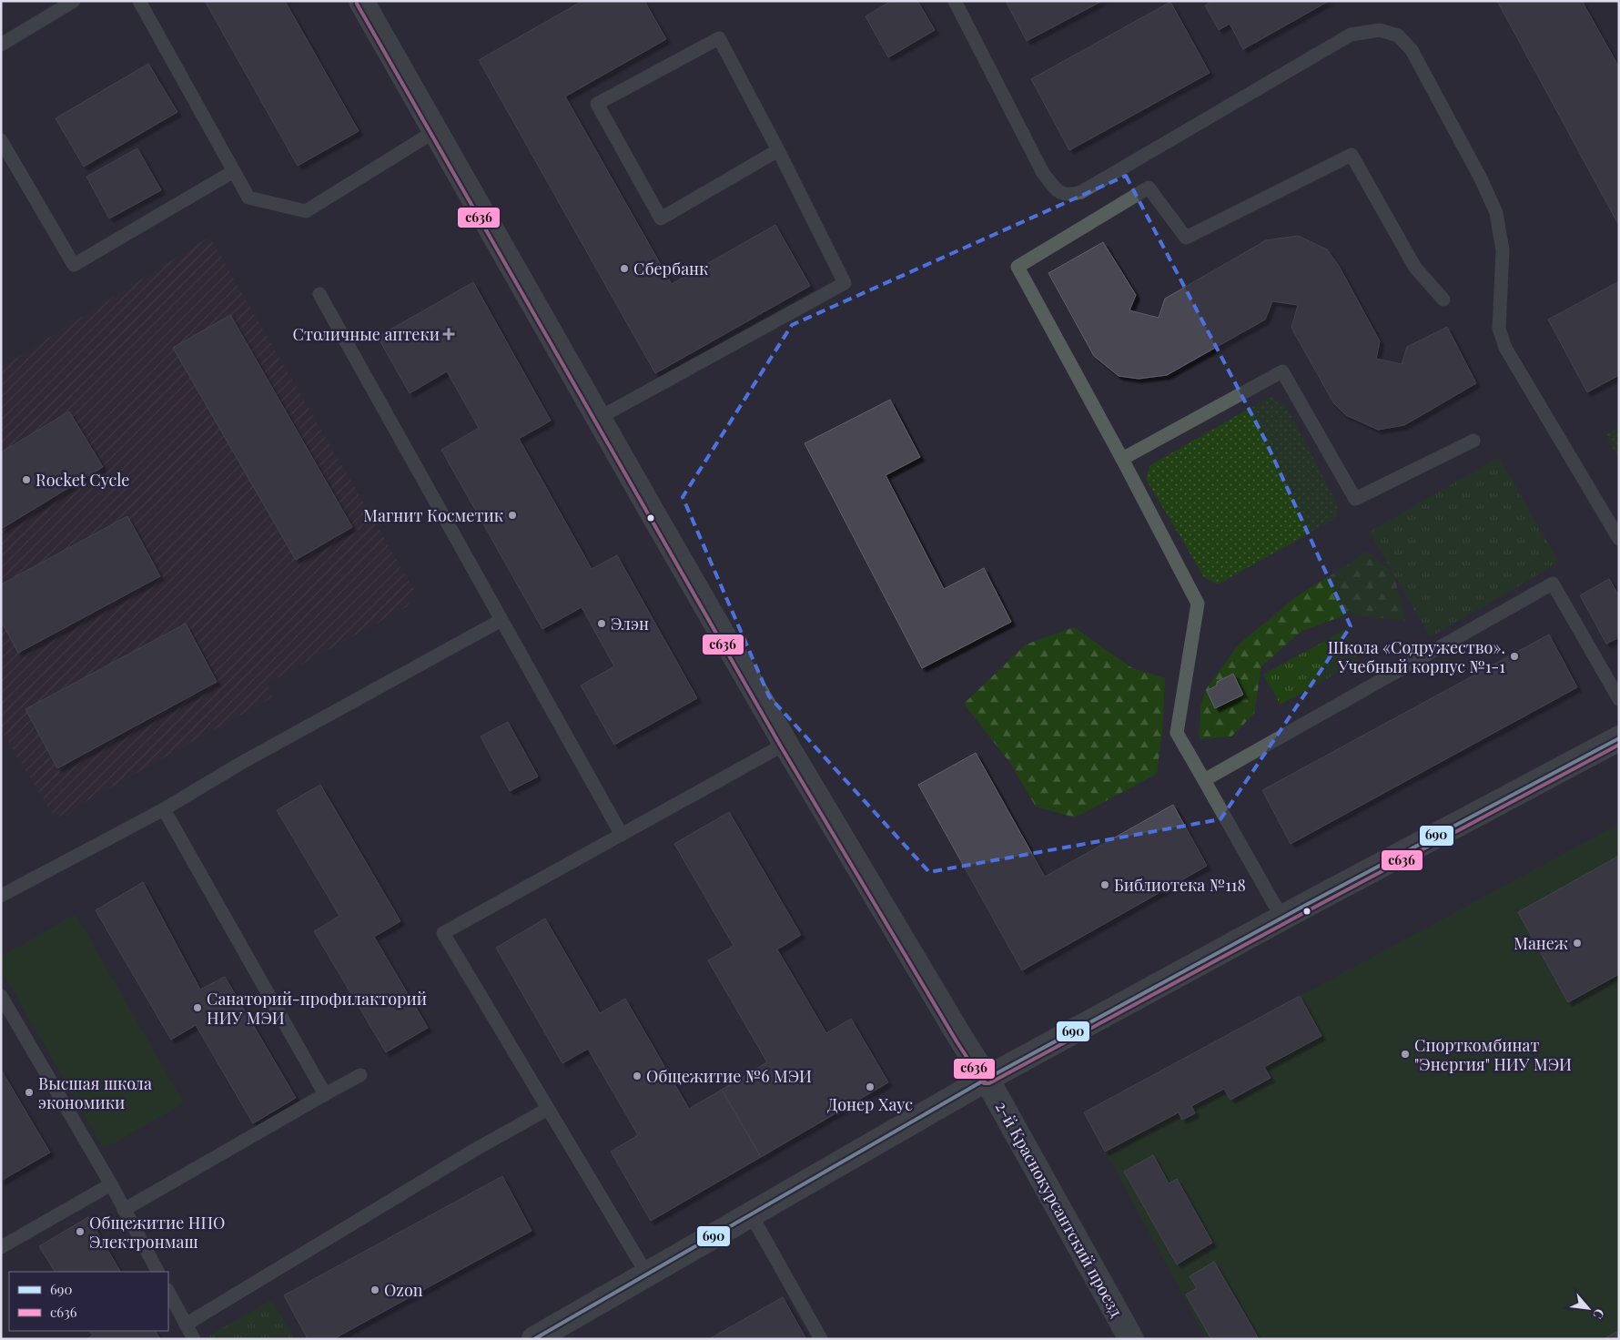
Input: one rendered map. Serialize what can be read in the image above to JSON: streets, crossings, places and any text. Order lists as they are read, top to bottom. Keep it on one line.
{"streets":{"street":["2-й Краснокурсантский проезд"]},"places":{"other":["Сбербанк","Rocket Cycle","Магнит Косметик","Элэн","Школа «Содружество». Учебный корпус №1-1","Библиотека №118","Манеж","Санаторий-профилакторий НИУ МЭИ","Спорткомбинат \"Энергия\" НИУ МЭИ","Общежитие №6 МЭИ","Донер Хаус","Высшая школа экономики","Общежитие НПО Электронмаш","Ozon"],"health":["Столичные аптеки"]},"lines":["transit line с636","transit line 690"],"legend":["690","с636"],"north":"bottom right"}
